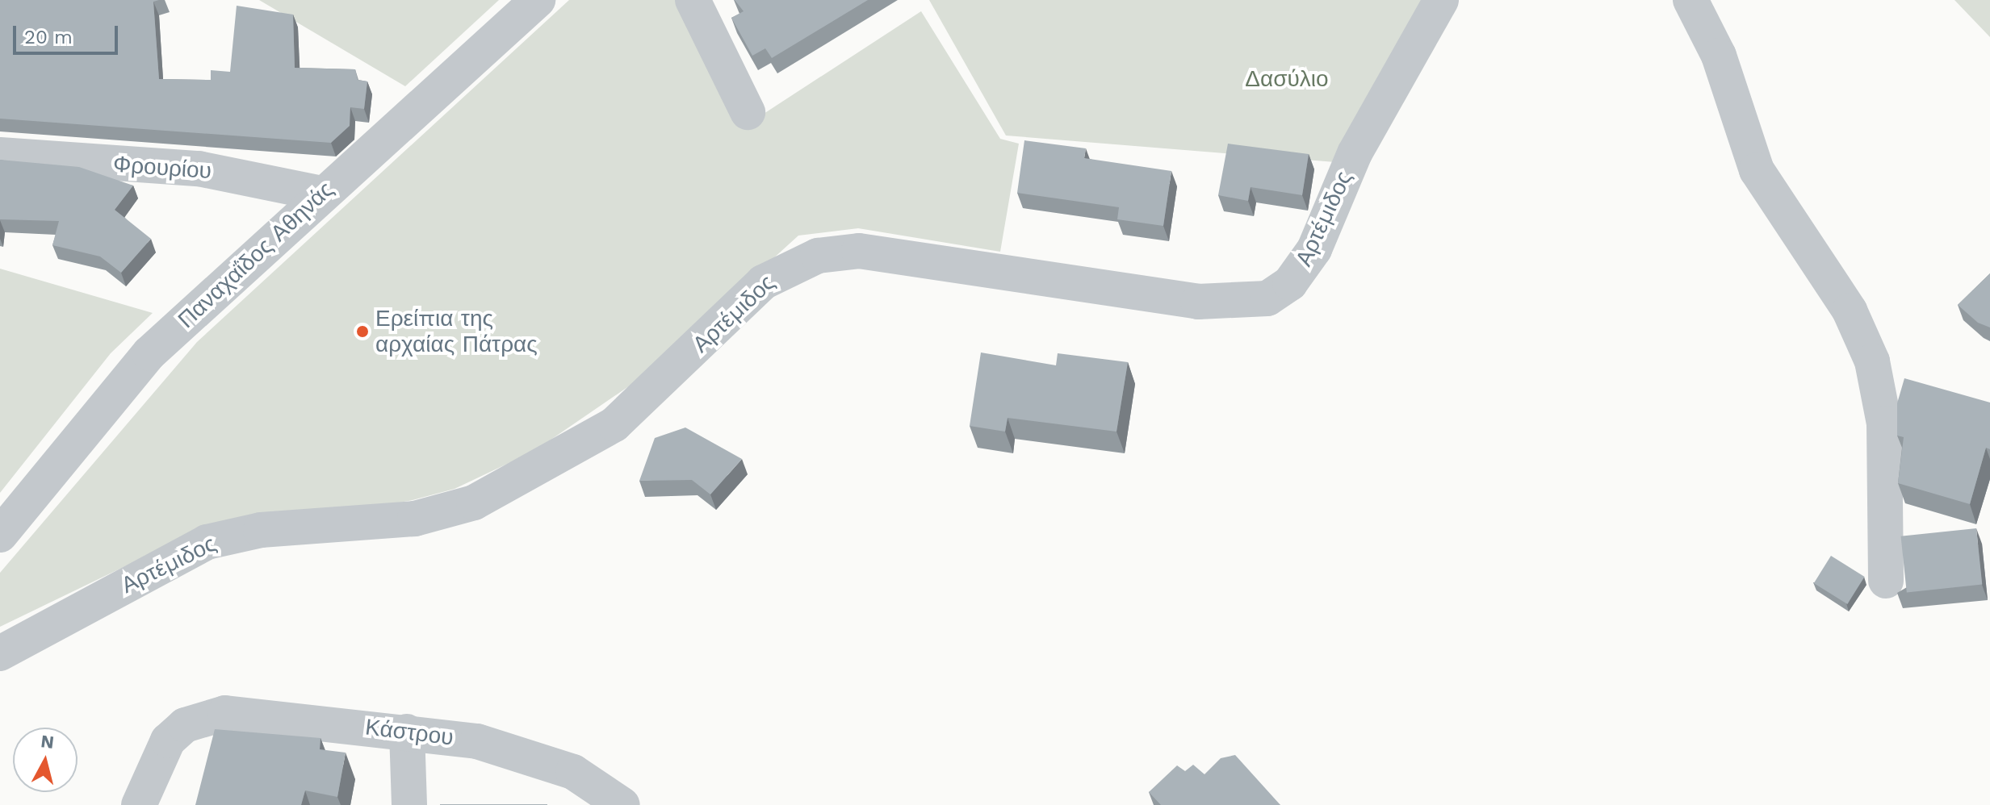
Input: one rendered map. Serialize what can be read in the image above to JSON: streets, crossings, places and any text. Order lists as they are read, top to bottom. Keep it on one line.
{"streets":{"street":["Φρουρίου","Αρτέμιδος","Παναχαΐδος Αθηνάς","Κάστρου"]},"crossings":[["Φρουρίου","Παναχαΐδος Αθηνάς"]],"parks":["Δασύλιο"],"places":["Ερείπια της αρχαίας Πάτρας"],"scale_bar":"20 m","north":"top"}
